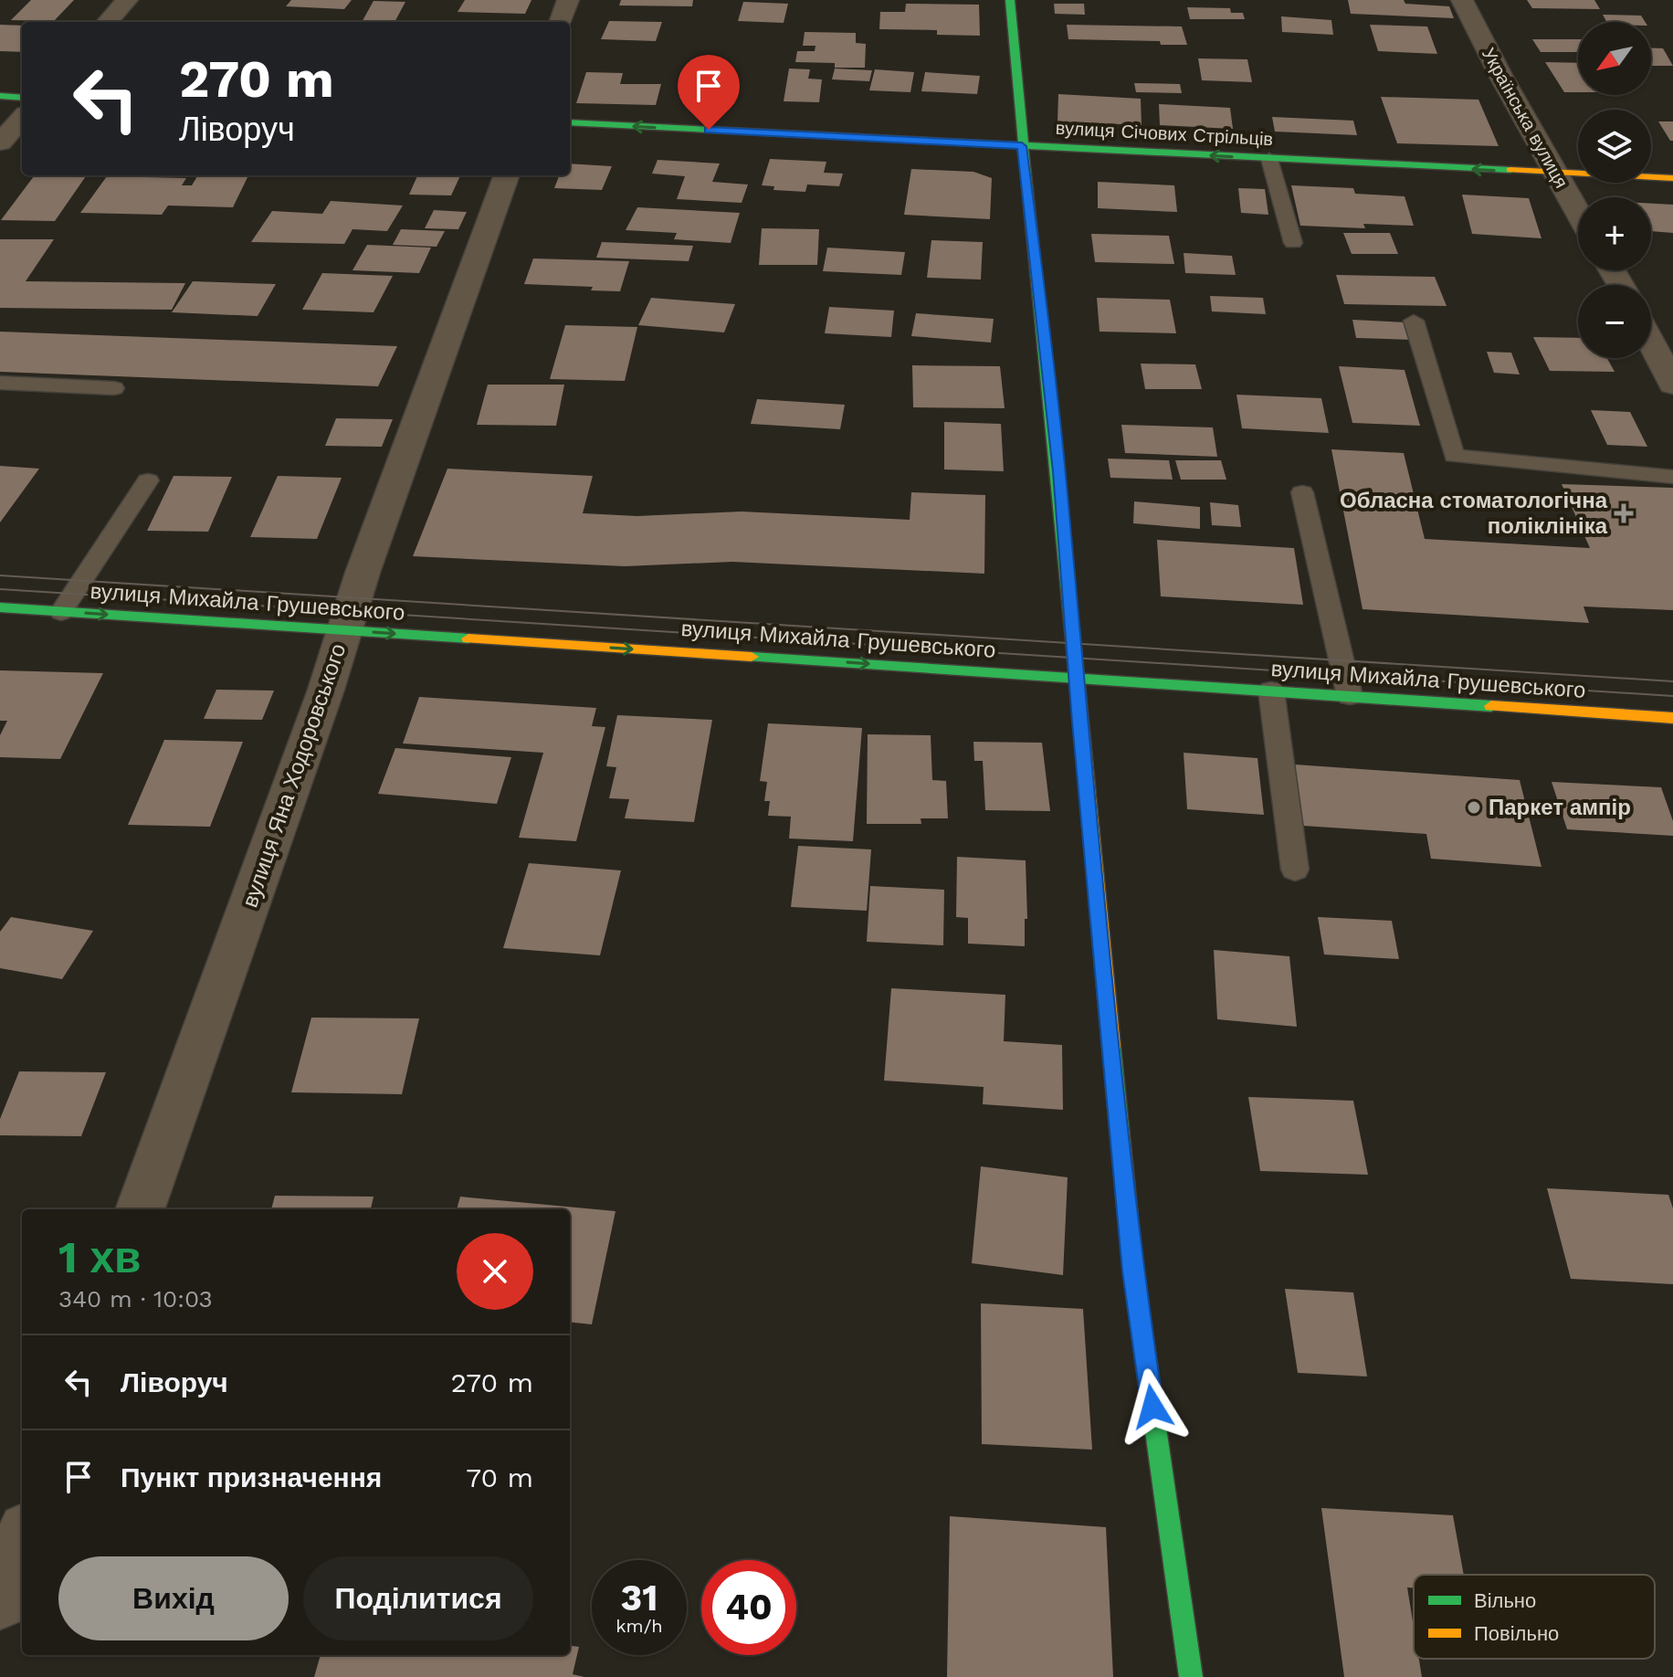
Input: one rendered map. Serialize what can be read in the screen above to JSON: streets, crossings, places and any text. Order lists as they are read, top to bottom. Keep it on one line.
{"streets":{"main road":["вулиця Січових Стрільців","вулиця Михайла Грушевського"],"street":["Українська вулиця","вулиця Яна Ходоровського"]},"crossings":[["Українська вулиця","вулиця Січових Стрільців"],["вулиця Михайла Грушевського","вулиця Яна Ходоровського"]],"one_way":["вулиця Січових Стрільців","вулиця Михайла Грушевського"],"places":{"health":["Обласна стоматологічна поліклініка"],"other":["Паркет ампір"]},"legend":["Вільно","Повільно"],"north":"bottom left","page":{"map_buttons":["+","−"],"turn":["270 m","Ліворуч"],"heading":["1 хв","340 m · 10:03"],"list":[{"name":"Ліворуч","value":"270 m"},{"name":"Пункт призначення","value":"70 m"}],"buttons":["Вихід","Поділитися"],"speed":"31 km/h","limit":"40"}}
